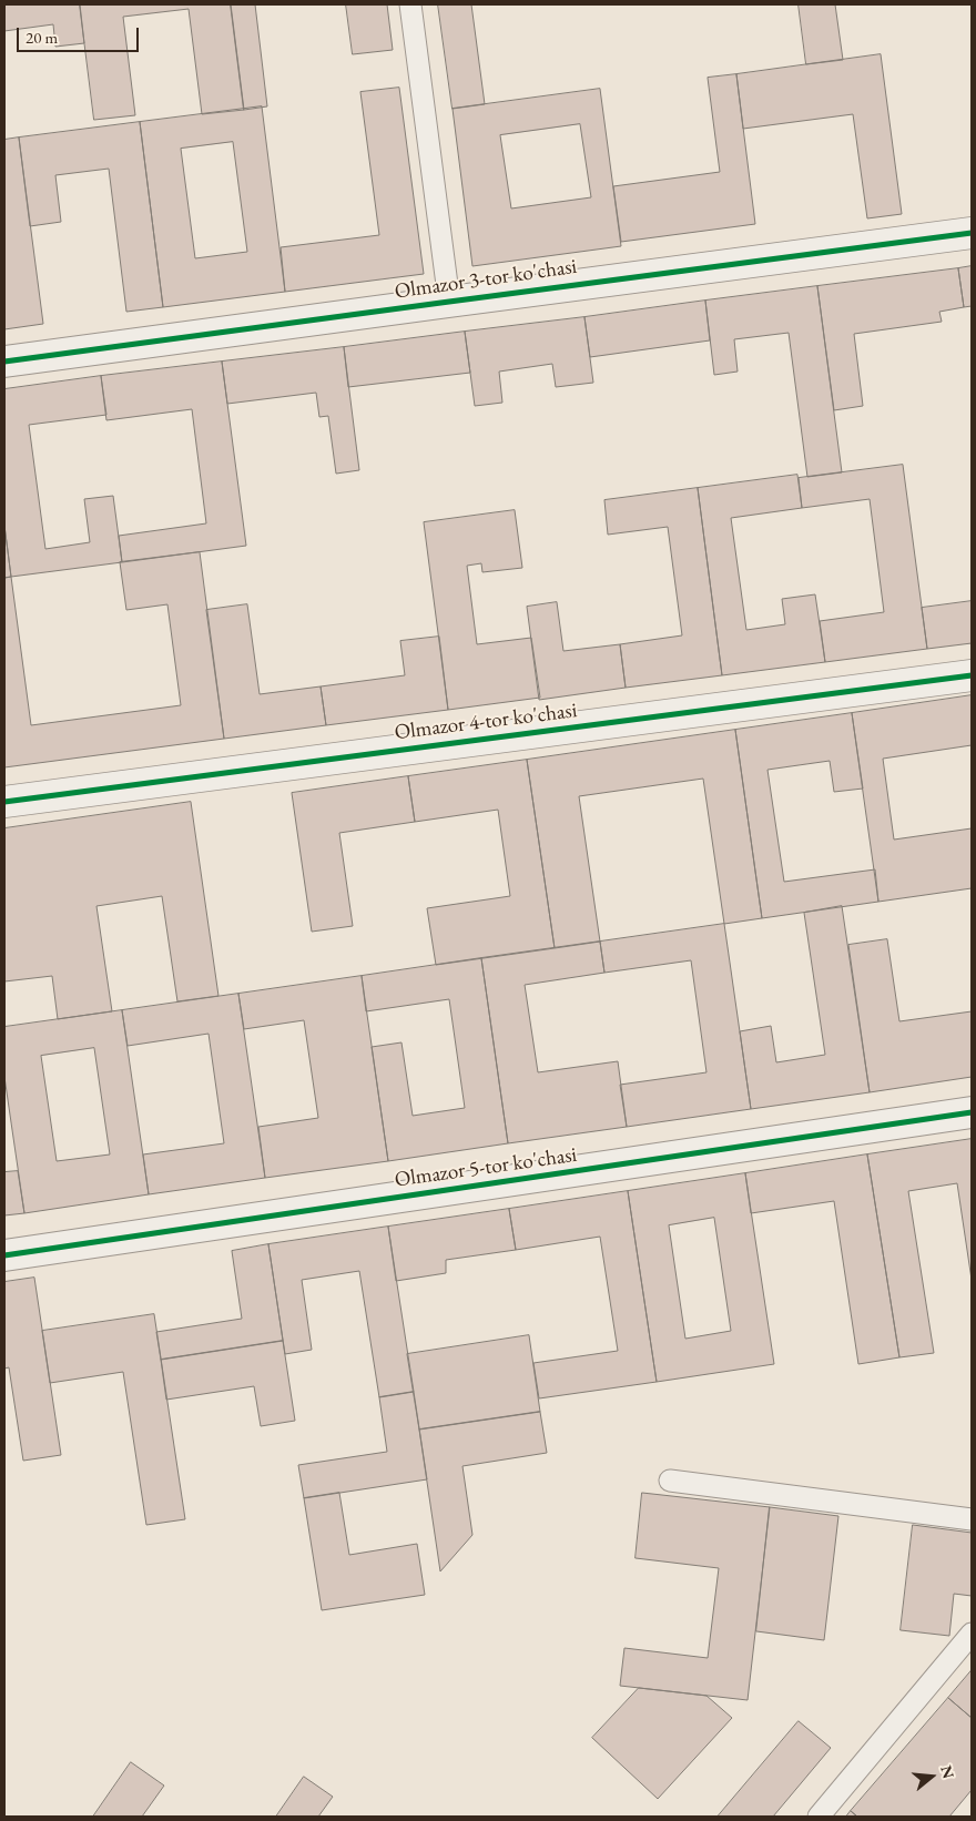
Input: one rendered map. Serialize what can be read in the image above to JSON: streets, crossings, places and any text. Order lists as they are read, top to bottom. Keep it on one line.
{"streets":{"street":["Olmazor 3-tor ko'chasi","Olmazor 4-tor ko'chasi","Olmazor 5-tor ko'chasi"]},"scale_bar":"20 m","north":"right"}
